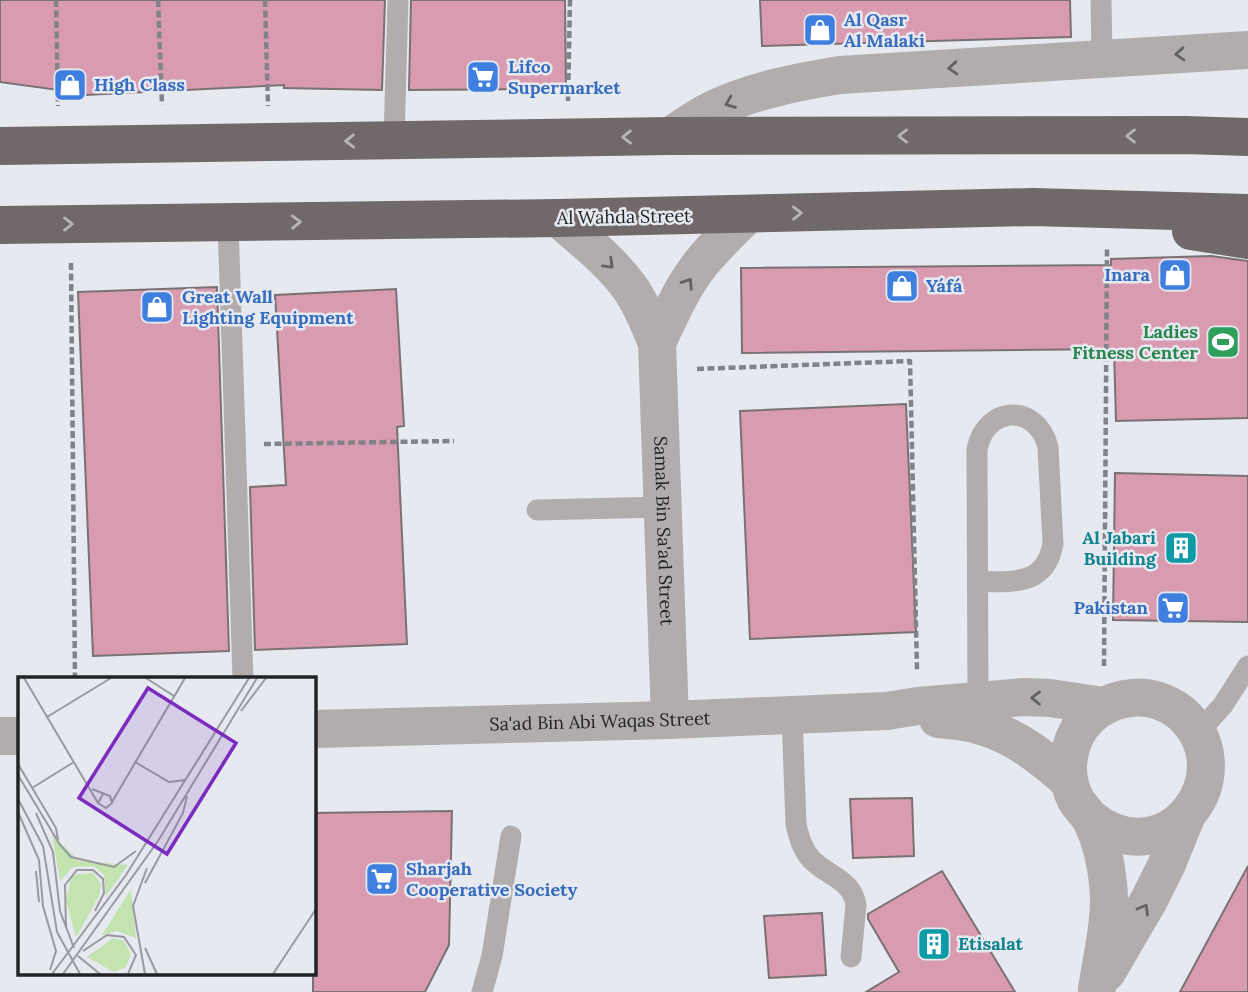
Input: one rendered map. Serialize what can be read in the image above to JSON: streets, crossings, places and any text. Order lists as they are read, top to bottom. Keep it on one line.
{"streets":{"highway":["Al Wahda Street"],"street":["Samak Bin Sa'ad Street","Sa'ad Bin Abi Waqas Street"]},"crossings":[["Al Wahda Street","Samak Bin Sa'ad Street"],["Samak Bin Sa'ad Street","Sa'ad Bin Abi Waqas Street"]],"places":{"shop":["Al Qasr Al Malaki","High Class","Inara","Yáfá","Great Wall Lighting Equipment"],"supermarket":["Lifco Supermarket","Pakistan","Sharjah Cooperative Society"],"sports":["Ladies Fitness Center"],"building":["Al Jabari Building","Etisalat"]}}
